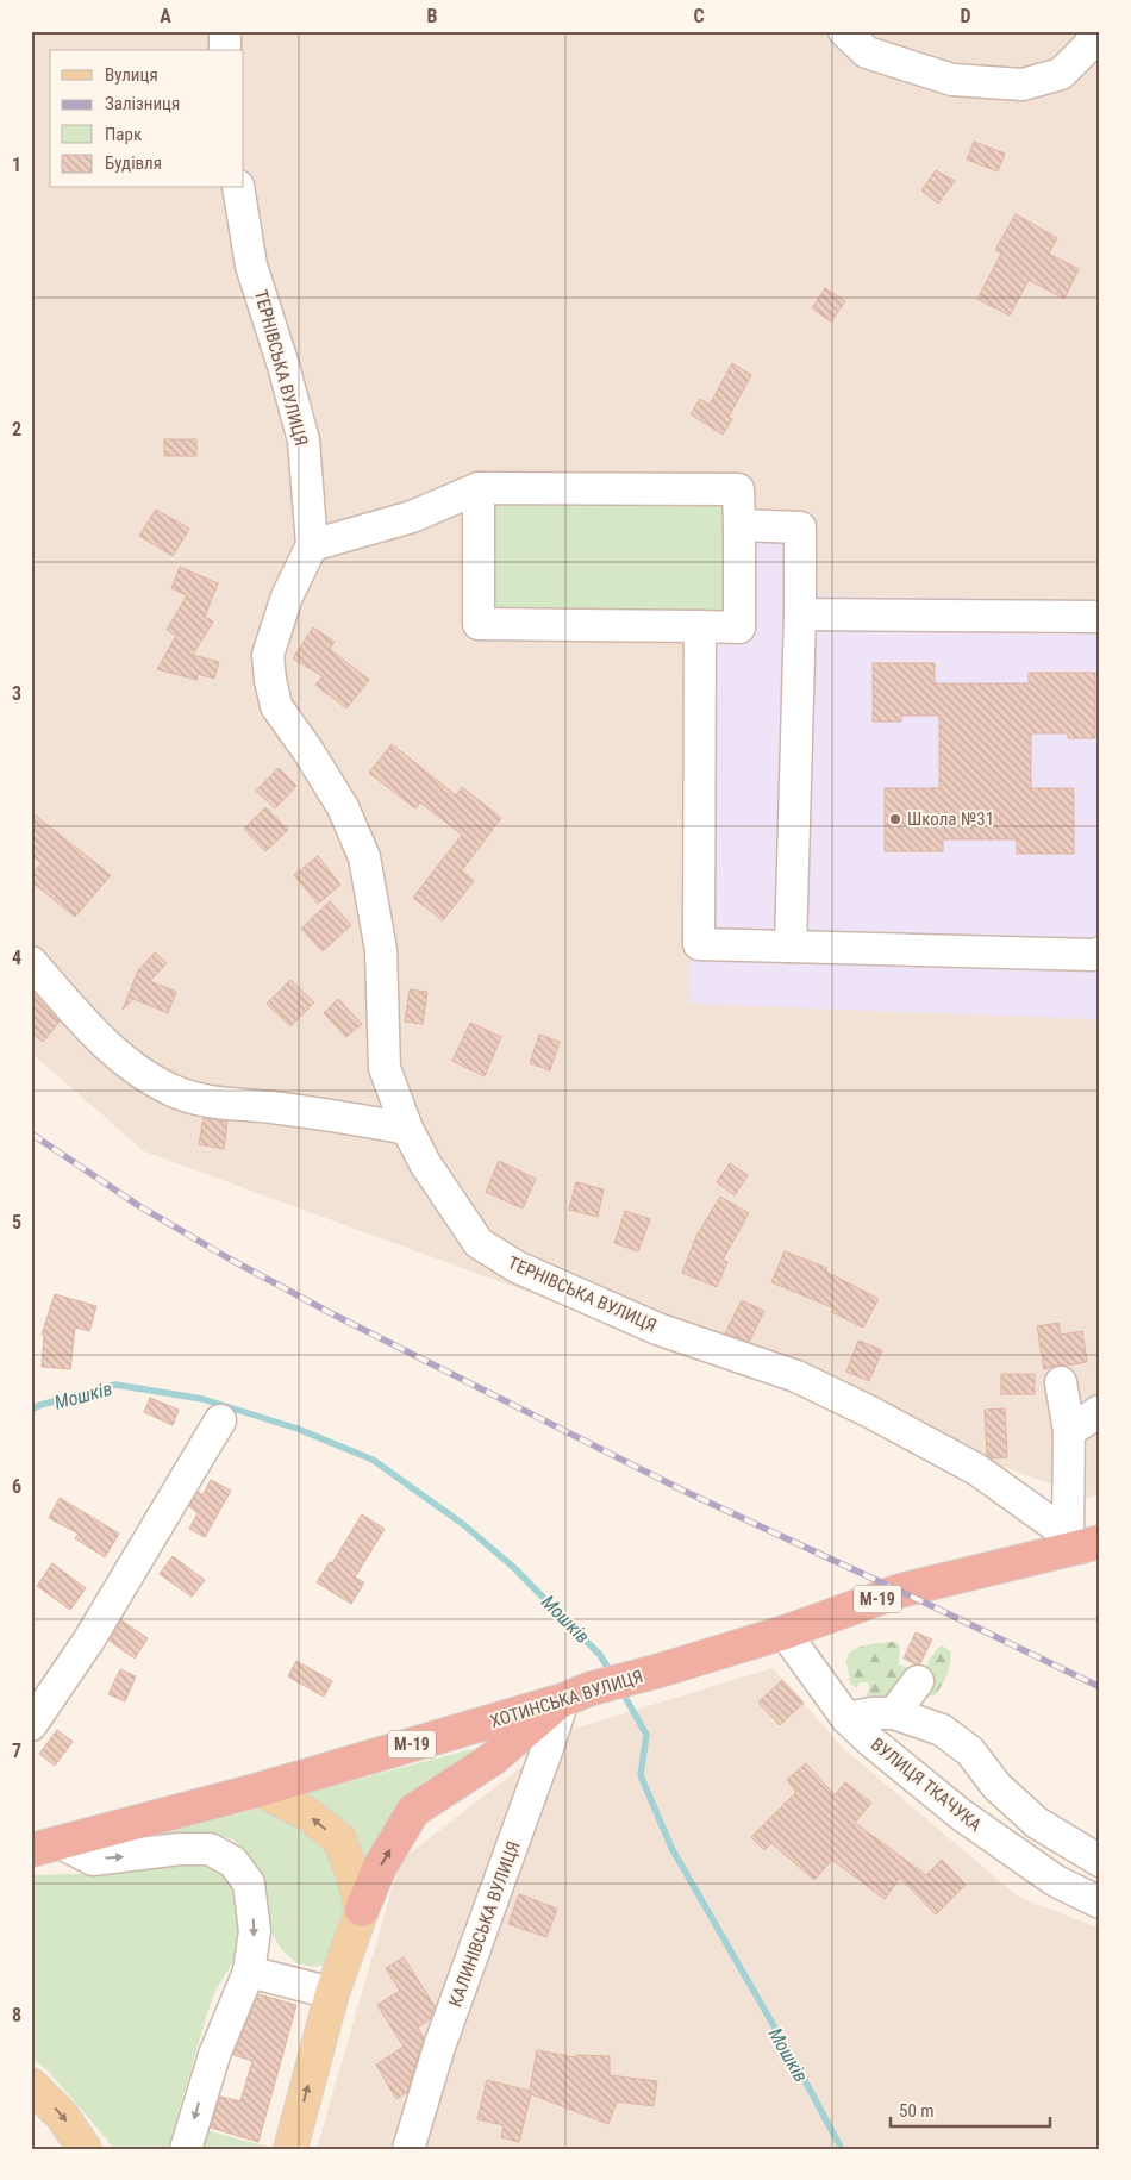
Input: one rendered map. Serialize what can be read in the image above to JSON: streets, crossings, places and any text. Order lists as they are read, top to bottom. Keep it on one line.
{"streets":{"highway":["М-19","ХОТИНСЬКА ВУЛИЦЯ"],"street":["ТЕРНІВСЬКА ВУЛИЦЯ","ВУЛИЦЯ ТКАЧУКА","КАЛИНІВСЬКА ВУЛИЦЯ"]},"crossings":[["ТЕРНІВСЬКА ВУЛИЦЯ","ХОТИНСЬКА ВУЛИЦЯ"],["ХОТИНСЬКА ВУЛИЦЯ","ВУЛИЦЯ ТКАЧУКА"],["ХОТИНСЬКА ВУЛИЦЯ","КАЛИНІВСЬКА ВУЛИЦЯ"]],"water":["Мошків"],"places":["Школа №31"],"legend":["Вулиця","Залізниця","Парк","Будівля"],"scale_bar":"50 m","grid":{"columns":["A","B","C","D"],"rows":["1","2","3","4","5","6","7","8"]}}
